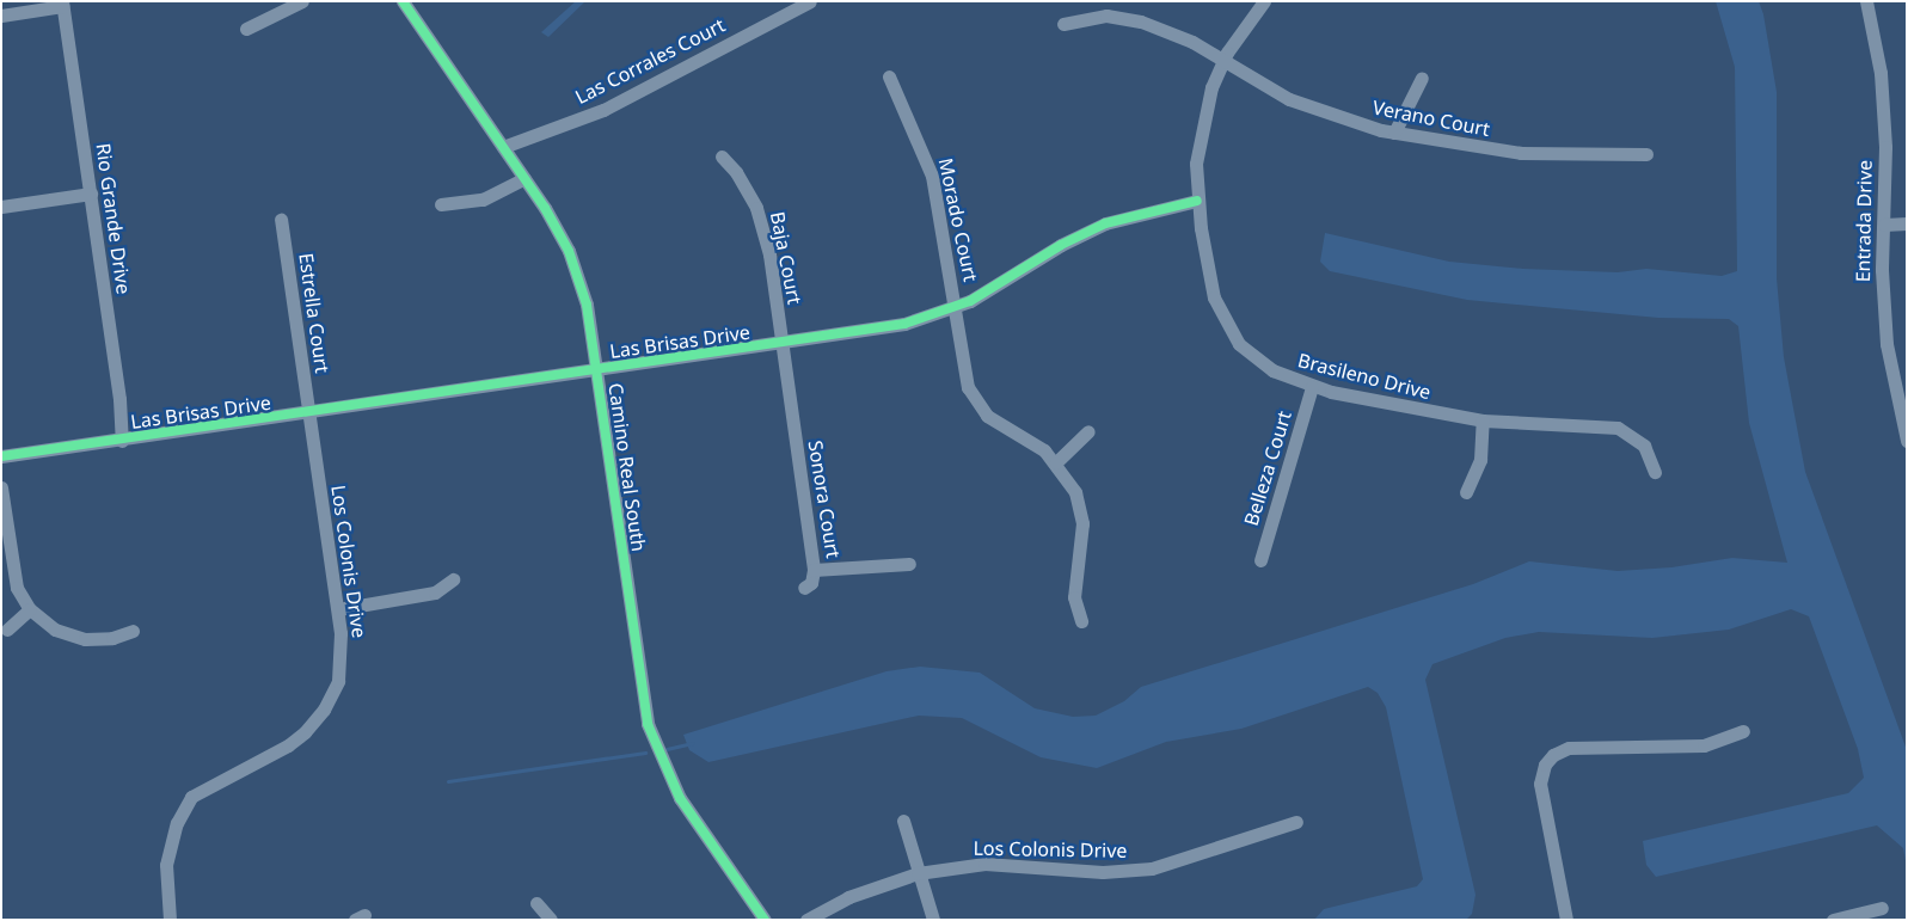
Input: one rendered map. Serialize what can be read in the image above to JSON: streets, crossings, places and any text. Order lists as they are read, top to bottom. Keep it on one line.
{"streets":{"street":["Las Corrales Court","Verano Court","Rio Grande Drive","Morado Court","Entrada Drive","Baja Court","Estrella Court","Las Brisas Drive","Brasileno Drive","Camino Real South","Belleza Court","Sonora Court","Los Colonis Drive"]},"crossings":[["Las Corrales Court","Camino Real South"],["Verano Court","Brasileno Drive"],["Rio Grande Drive","Las Brisas Drive"],["Morado Court","Las Brisas Drive"],["Baja Court","Las Brisas Drive"],["Baja Court","Sonora Court"],["Estrella Court","Las Brisas Drive"],["Estrella Court","Los Colonis Drive"],["Las Brisas Drive","Brasileno Drive"],["Las Brisas Drive","Camino Real South"],["Las Brisas Drive","Sonora Court"],["Las Brisas Drive","Los Colonis Drive"],["Brasileno Drive","Belleza Court"]]}
